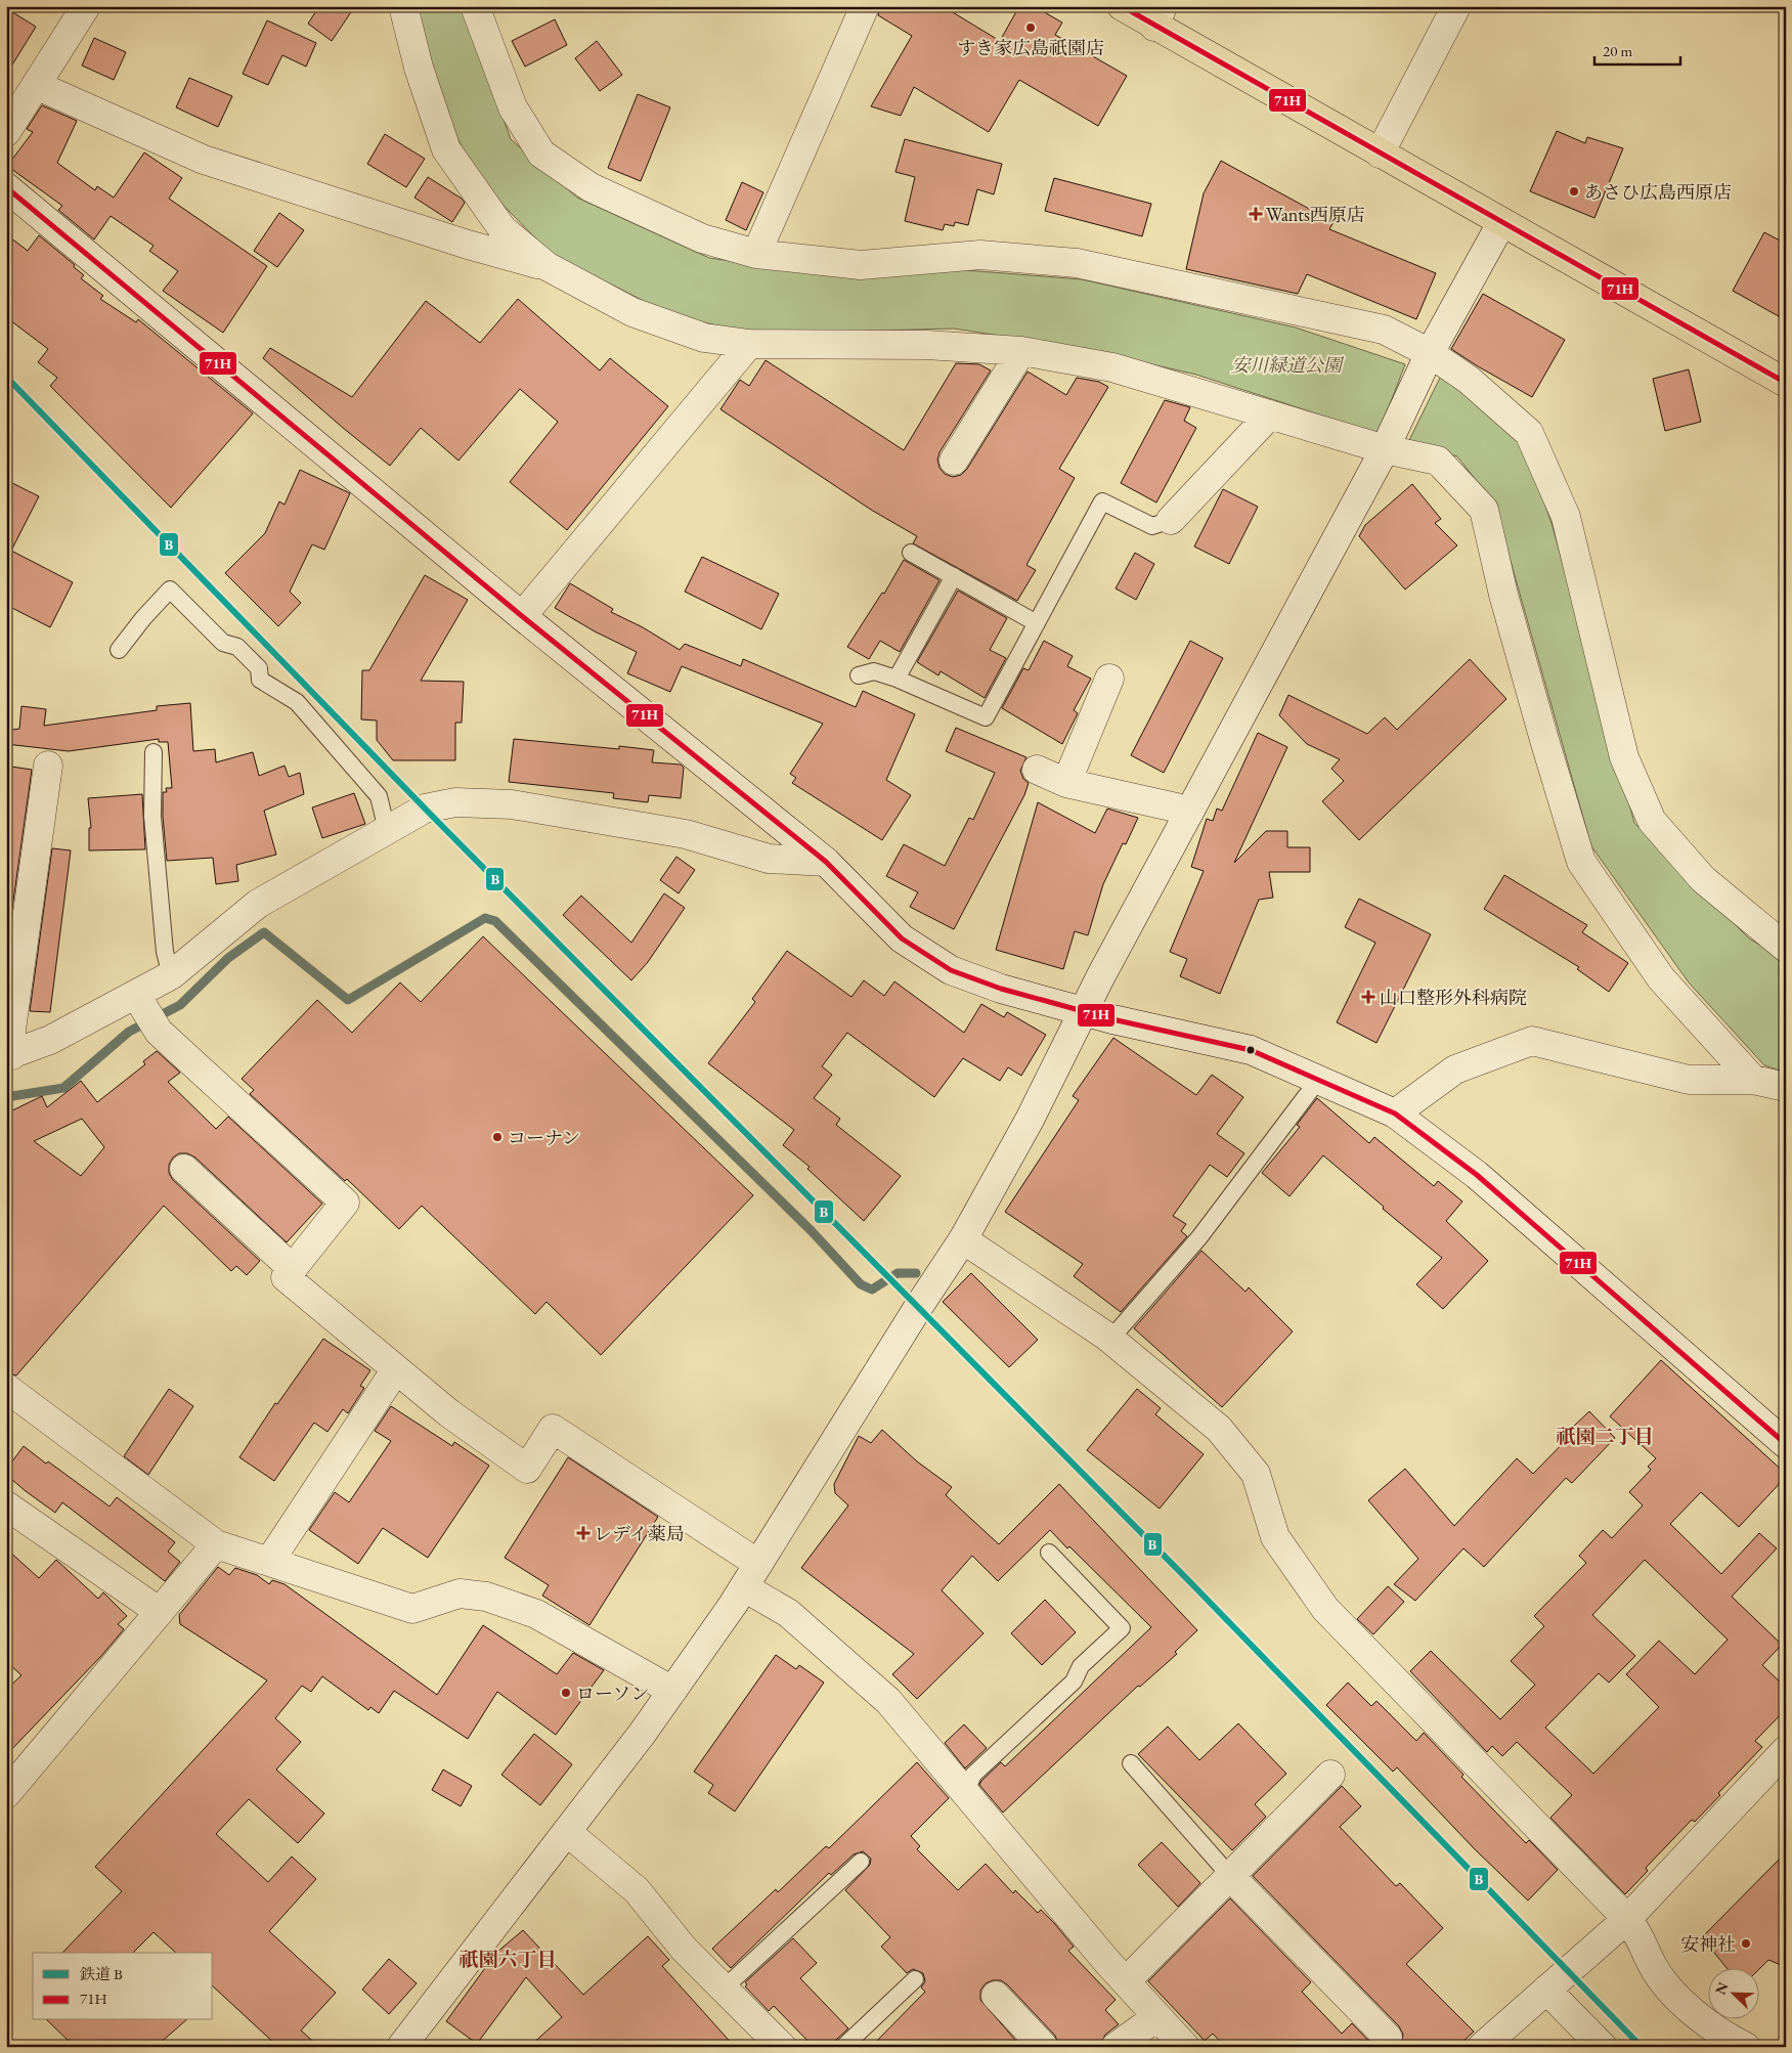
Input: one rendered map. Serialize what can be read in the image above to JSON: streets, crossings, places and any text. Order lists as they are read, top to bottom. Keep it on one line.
{"districts":["祇園二丁目","祇園六丁目"],"parks":["安川緑道公園"],"places":{"other":["すき家広島祇園店","あさひ広島西原店","コーナン","ローソン","安神社"],"health":["Wants西原店","山口整形外科病院","レデイ薬局"]},"lines":["transit line 71H","rail line B"],"legend":["鉄道 B","71H"],"scale_bar":"20 m","north":"top left"}
